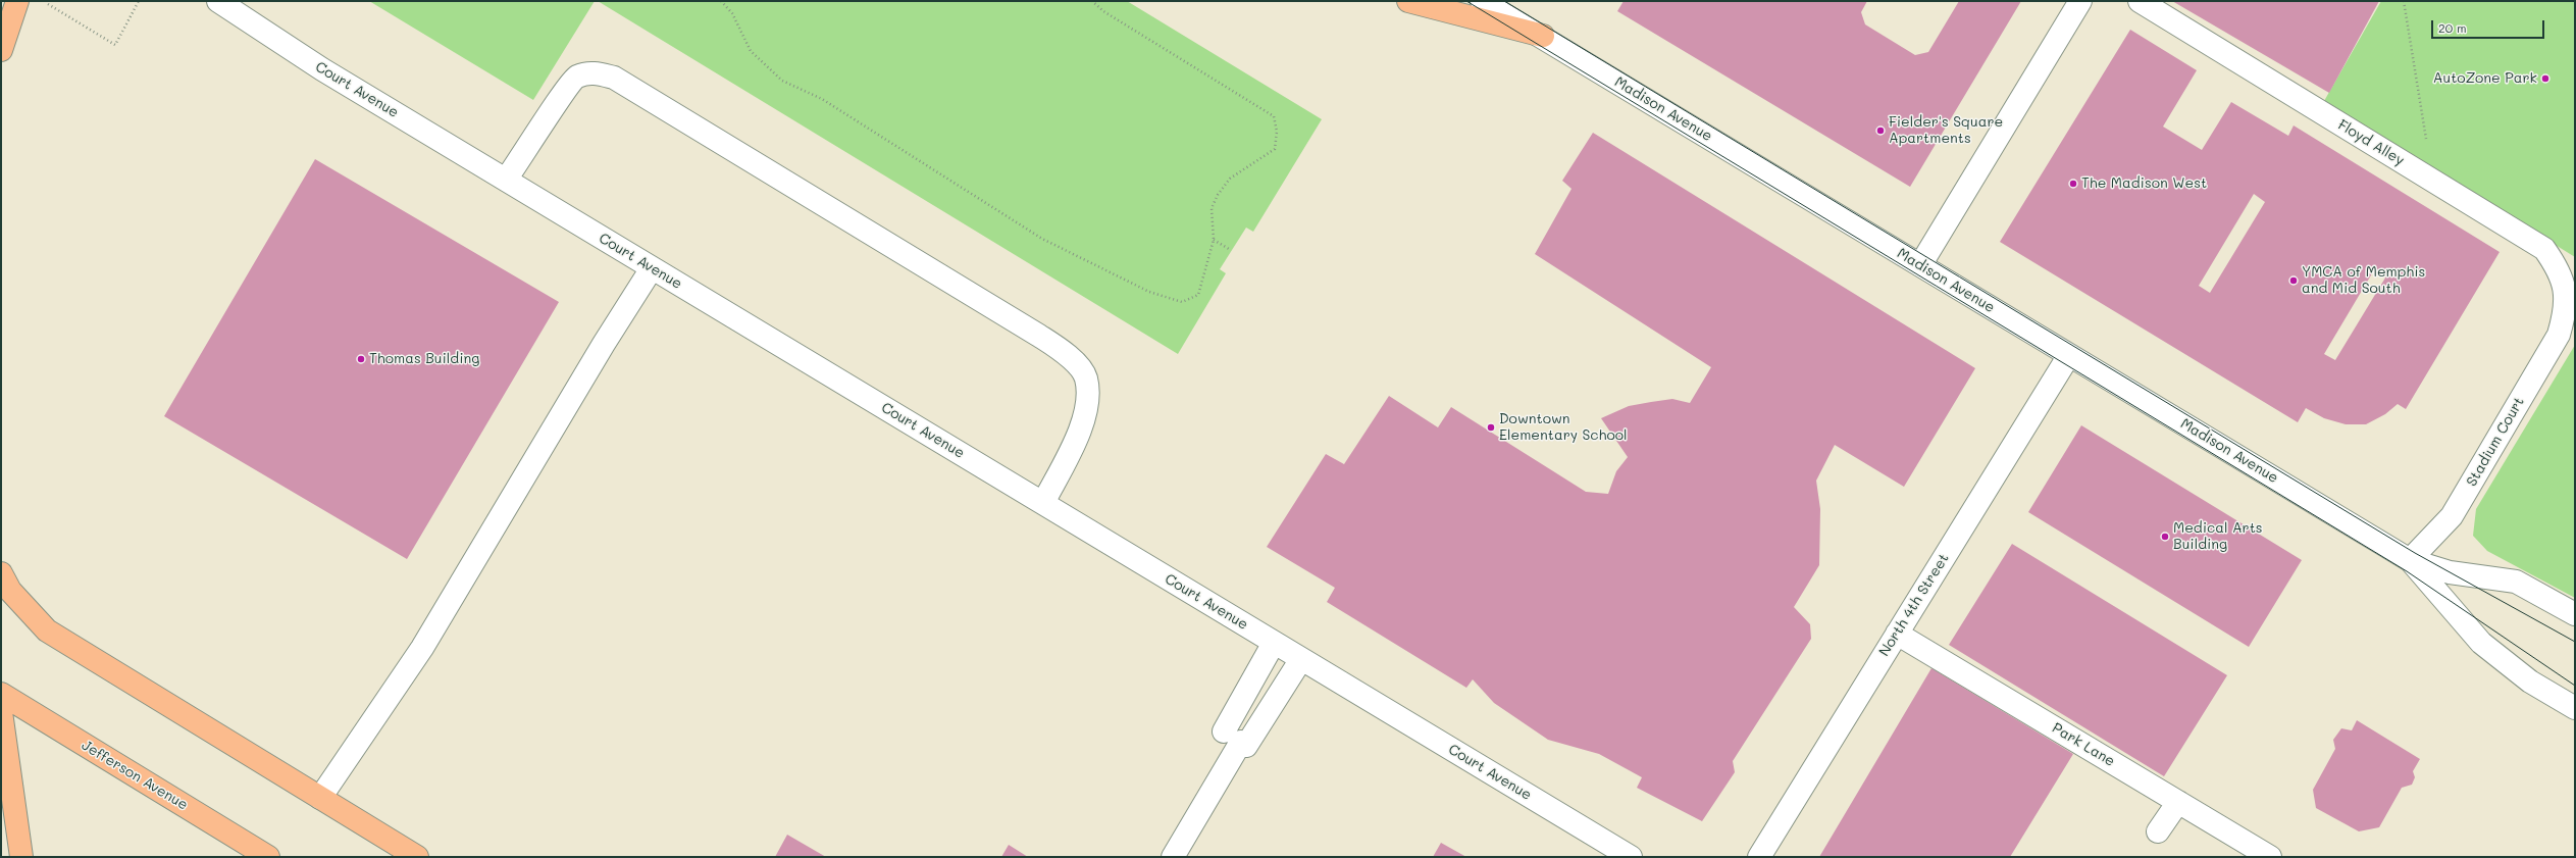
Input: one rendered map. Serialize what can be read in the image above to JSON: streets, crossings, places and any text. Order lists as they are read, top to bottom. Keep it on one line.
{"streets":{"main road":["Jefferson Avenue"],"street":["Court Avenue","Madison Avenue","Floyd Alley","Stadium Court","North 4th Street","Park Lane"]},"crossings":[["Madison Avenue","Stadium Court"],["Madison Avenue","North 4th Street"],["Floyd Alley","Stadium Court"],["North 4th Street","Park Lane"]],"places":["AutoZone Park","Fielder's Square Apartments","The Madison West","YMCA of Memphis and Mid South","Thomas Building","Downtown Elementary School","Medical Arts Building"],"scale_bar":"20 m"}
